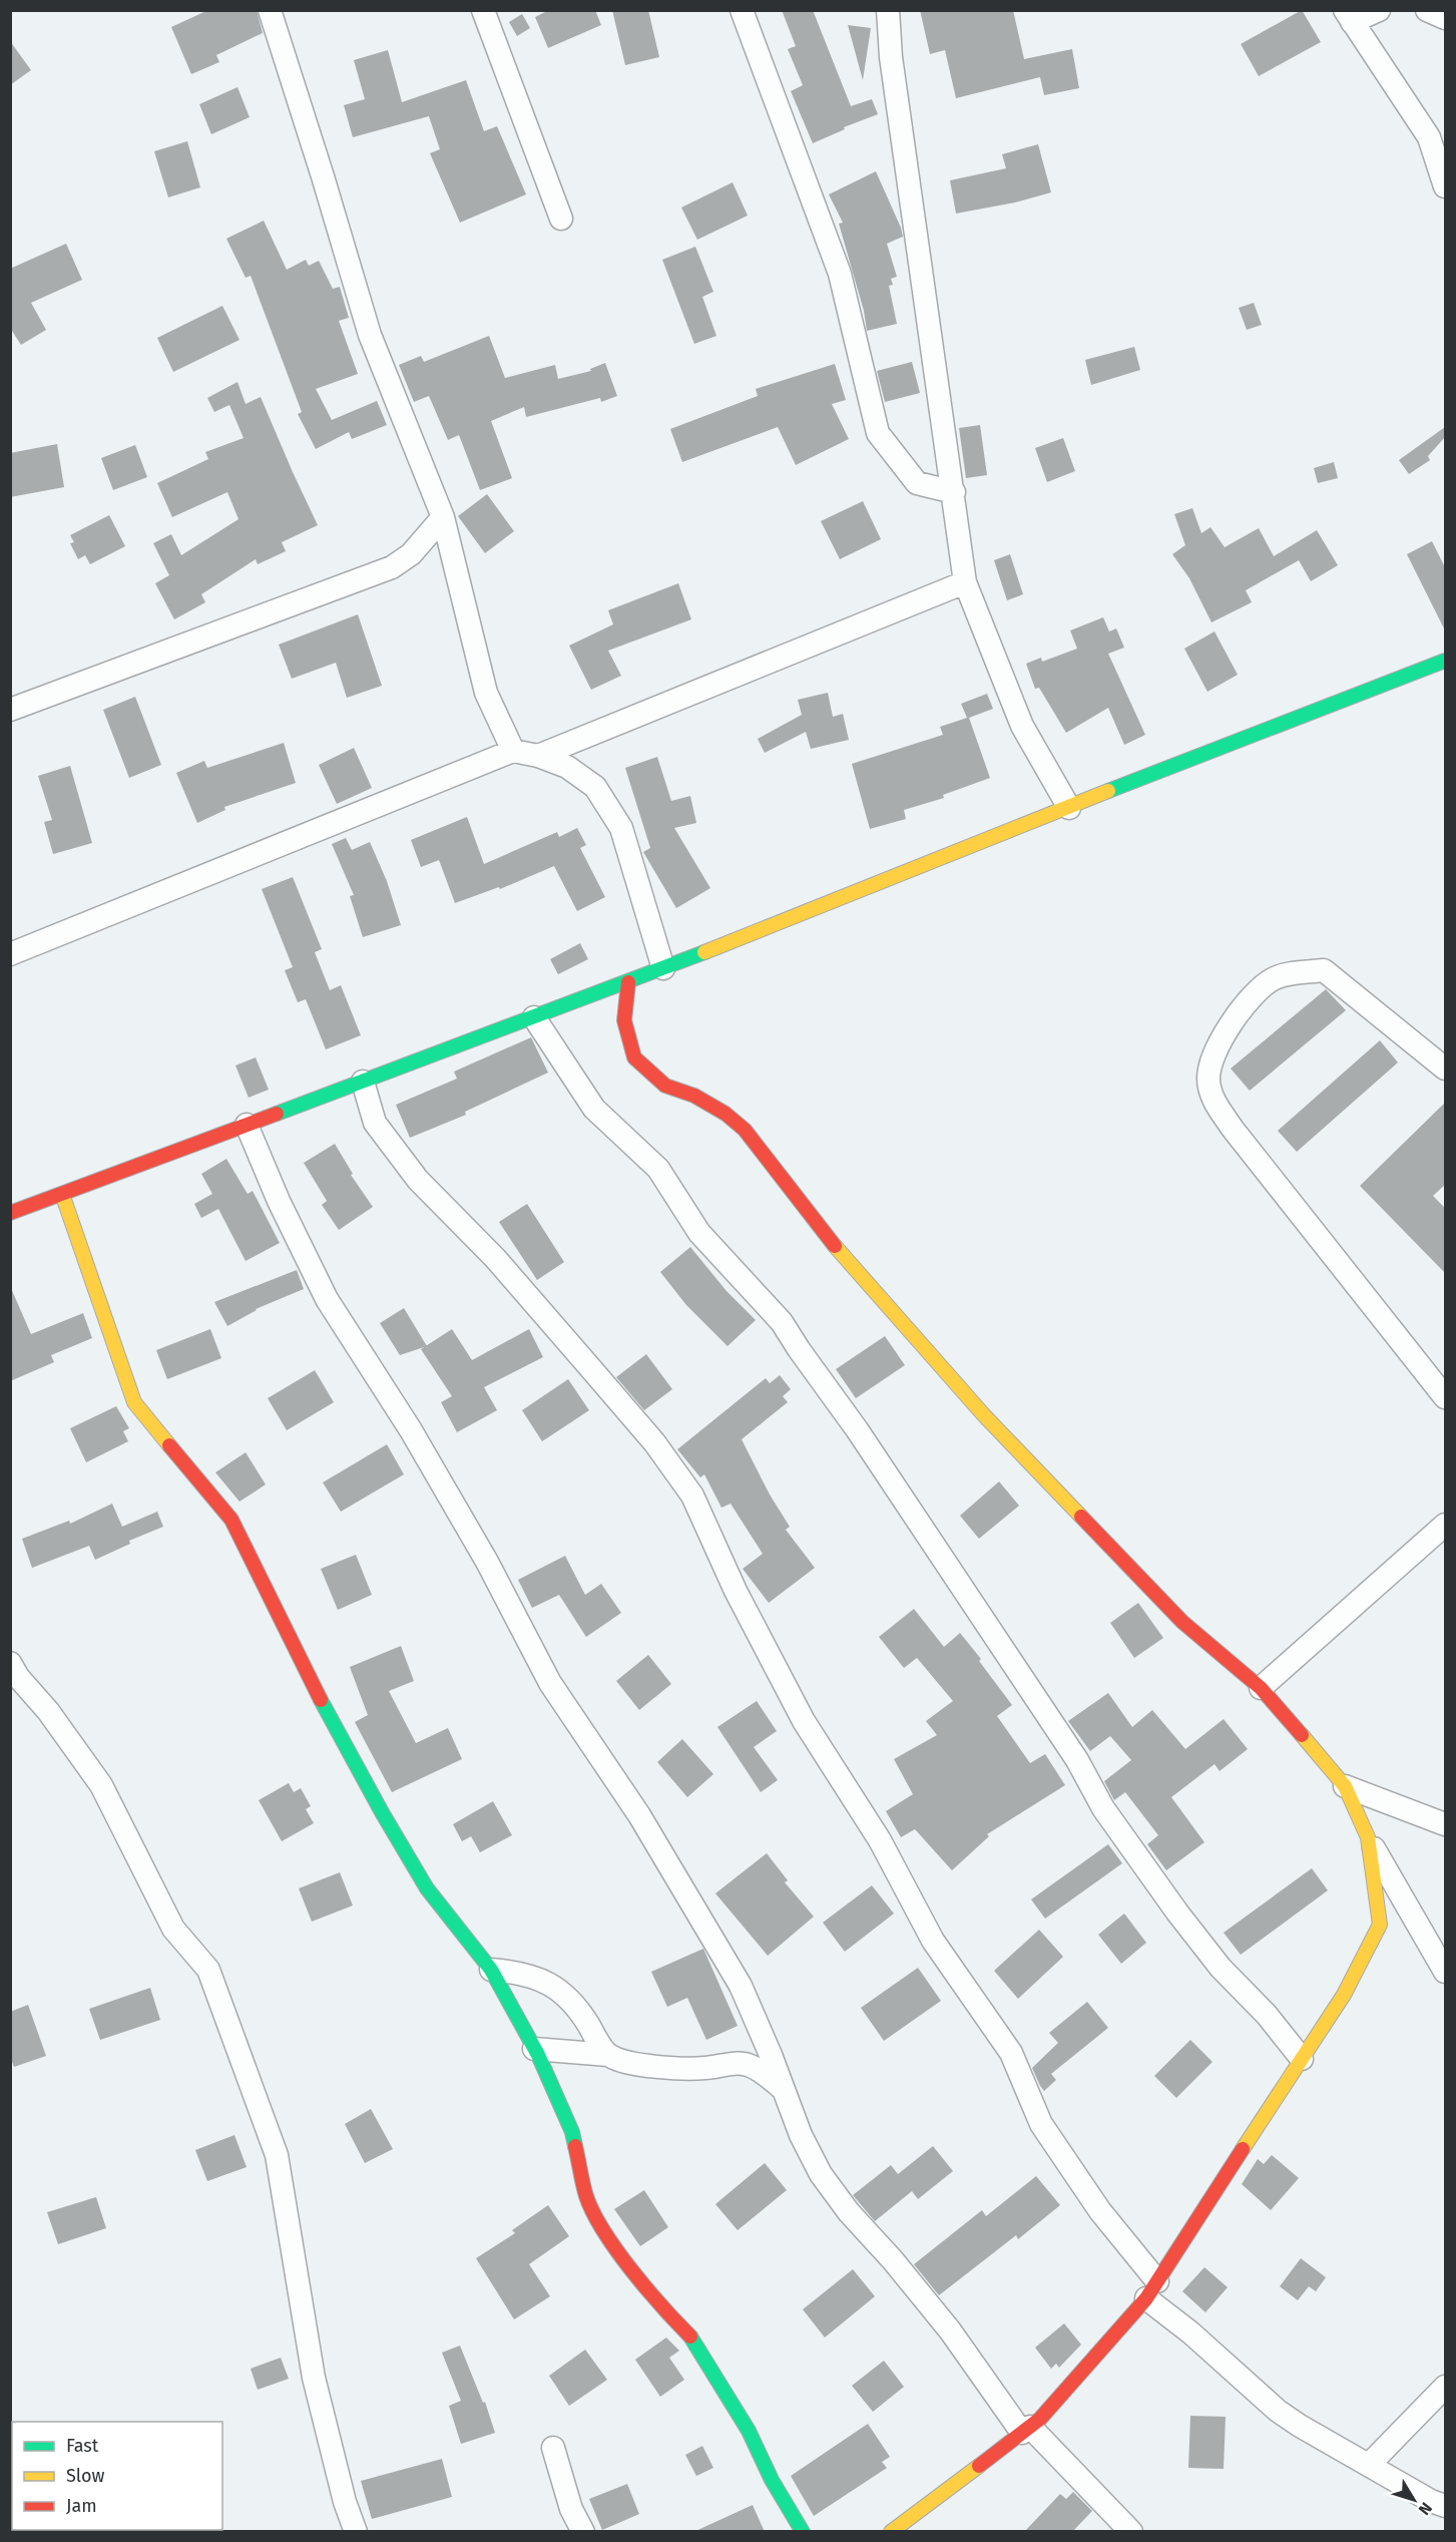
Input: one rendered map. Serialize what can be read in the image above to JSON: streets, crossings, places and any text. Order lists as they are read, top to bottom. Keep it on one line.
{"legend":["Fast","Slow","Jam"],"north":"bottom right"}
